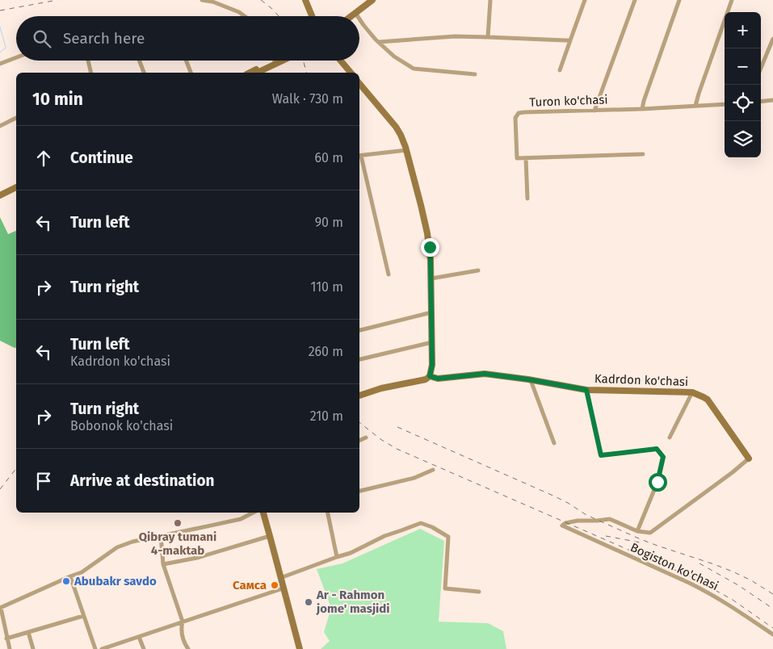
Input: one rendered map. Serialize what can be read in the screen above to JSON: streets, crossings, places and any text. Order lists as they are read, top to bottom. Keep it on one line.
{"streets":{"main road":["Kadrdon ko'chasi"],"street":["Turon ko'chasi","Bogiston ko'chasi"]},"places":["Qibray tumani 4-maktab","Abubakr savdo","Самса","Ar - Rahmon jome' masjidi"],"page":{"map_buttons":["+","−"],"search":"Search here","heading":["10 min","Walk · 730 m"],"list":[["Continue","60 m"],["Turn left","90 m"],["Turn right","110 m"],["Turn left","Kadrdon ko'chasi","260 m"],["Turn right","Bobonok ko'chasi","210 m"],"Arrive at destination"]}}
